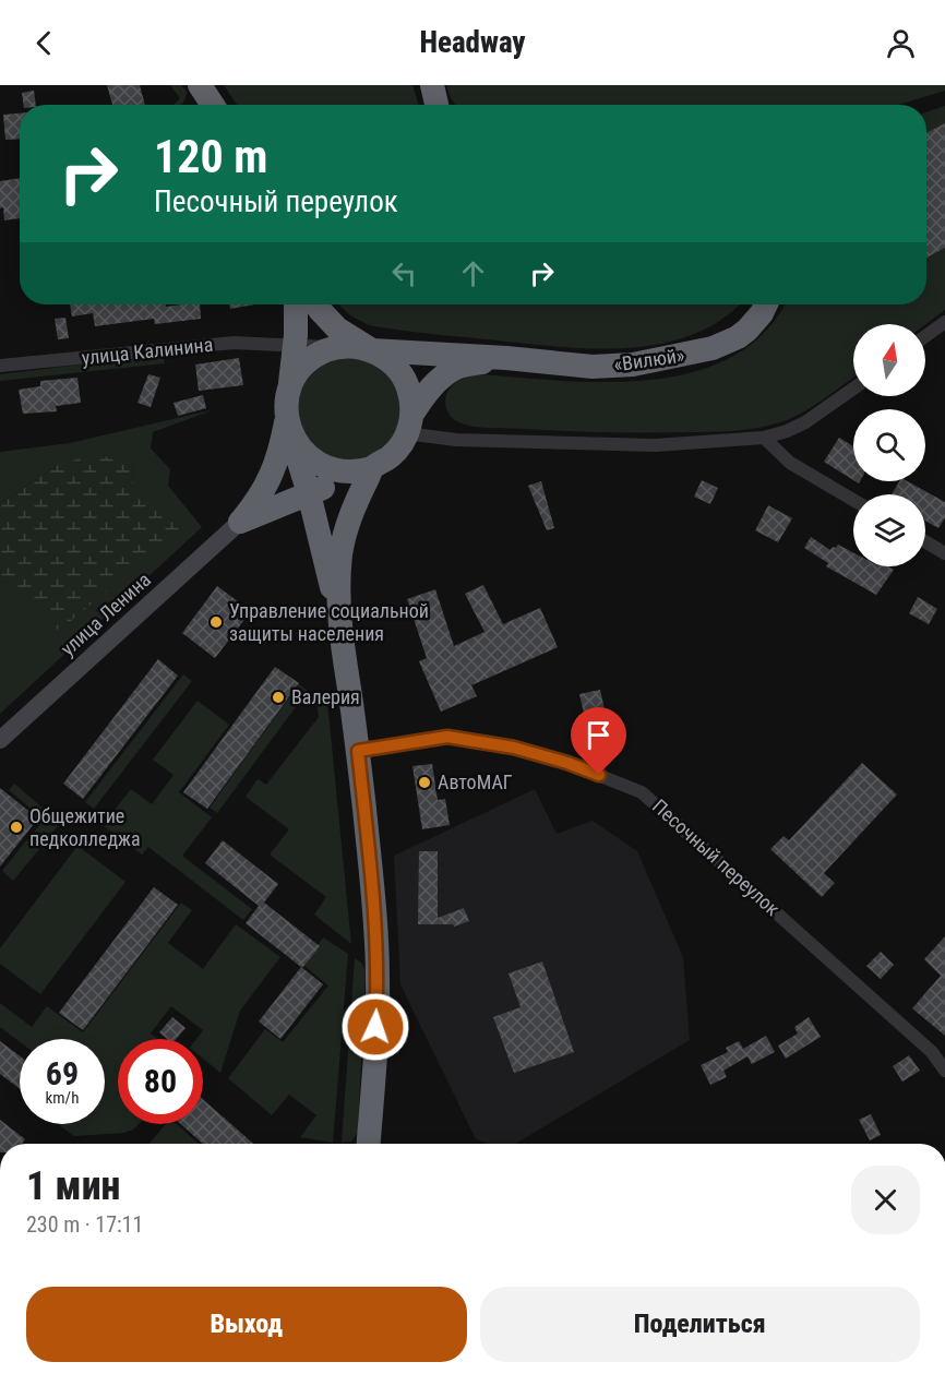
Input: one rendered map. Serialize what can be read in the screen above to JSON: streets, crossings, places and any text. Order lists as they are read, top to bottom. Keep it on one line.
{"streets":{"highway":["«Вилюй»"],"main road":["улица Ленина"],"street":["улица Калинина","Песочный переулок"]},"places":["Управление социальной защиты населения","Валерия","АвтоМАГ","Общежитие педколледжа"],"north":"top","page":{"header":"Headway","turn":["120 m","Песочный переулок"],"speed":"69 km/h","limit":"80","heading":["1 мин","230 m · 17:11"],"buttons":["Выход","Поделиться"]}}
